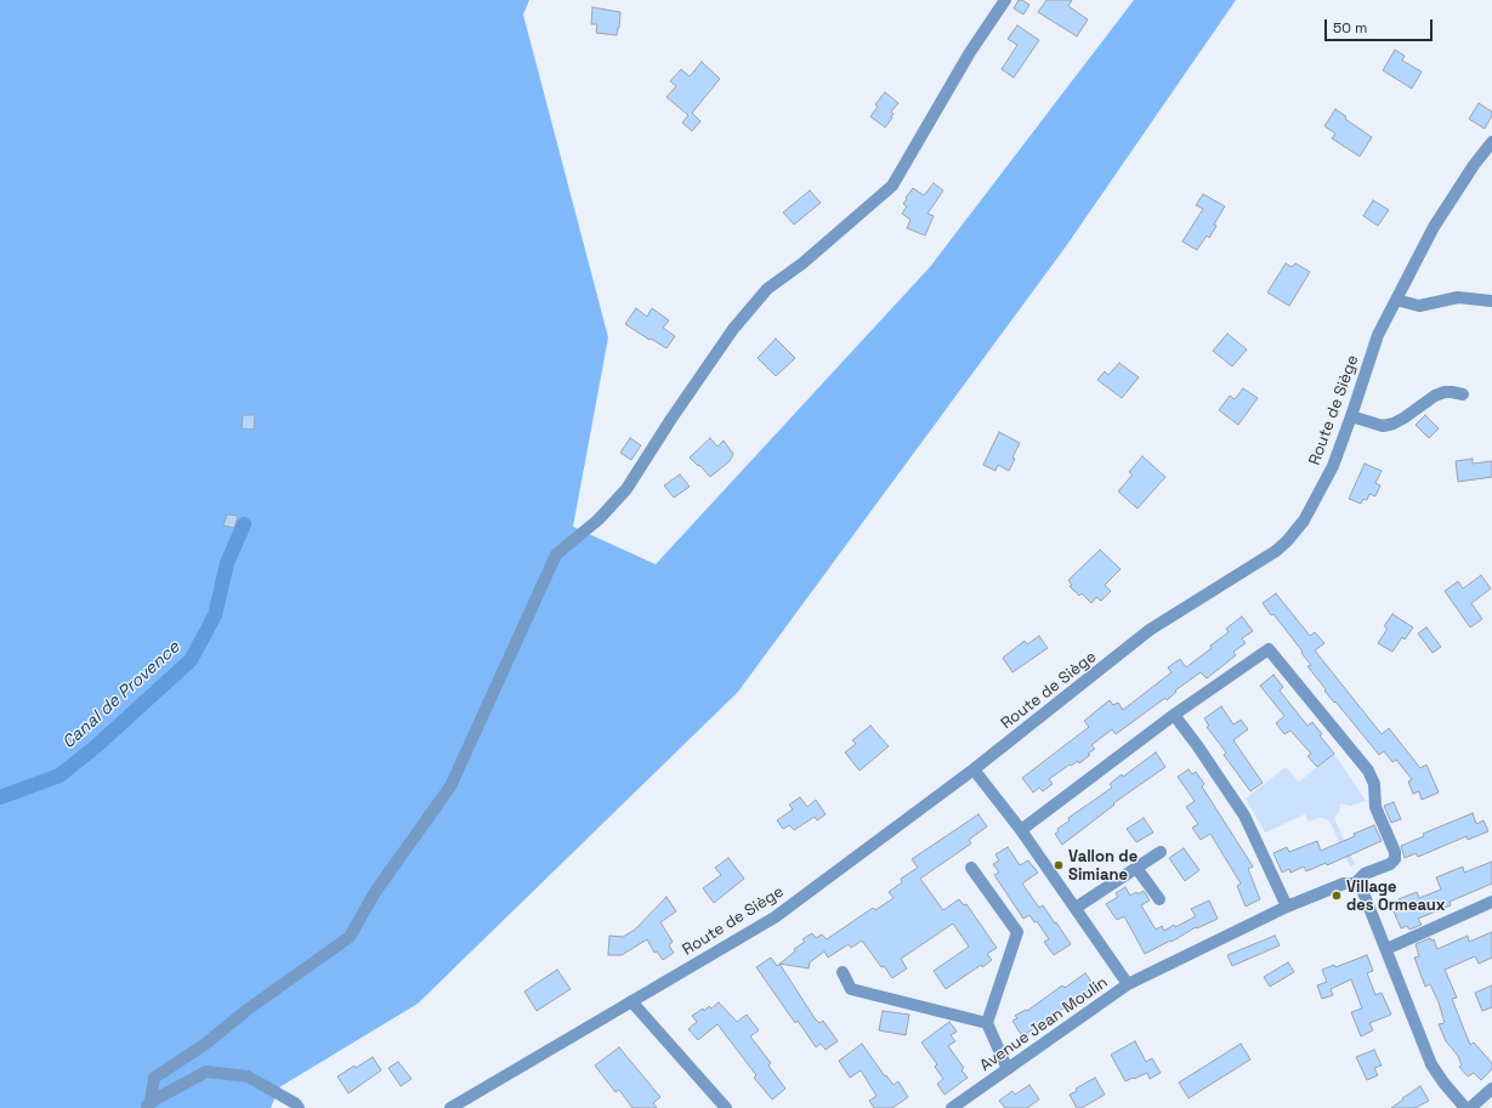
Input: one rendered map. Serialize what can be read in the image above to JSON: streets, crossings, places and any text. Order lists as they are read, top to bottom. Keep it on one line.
{"streets":{"street":["Route de Siège","Avenue Jean Moulin"]},"crossings":[["Route de Siège","Avenue Jean Moulin"]],"water":["Canal de Provence"],"places":["Vallon de Simiane","Village des Ormeaux"],"scale_bar":"50 m"}
